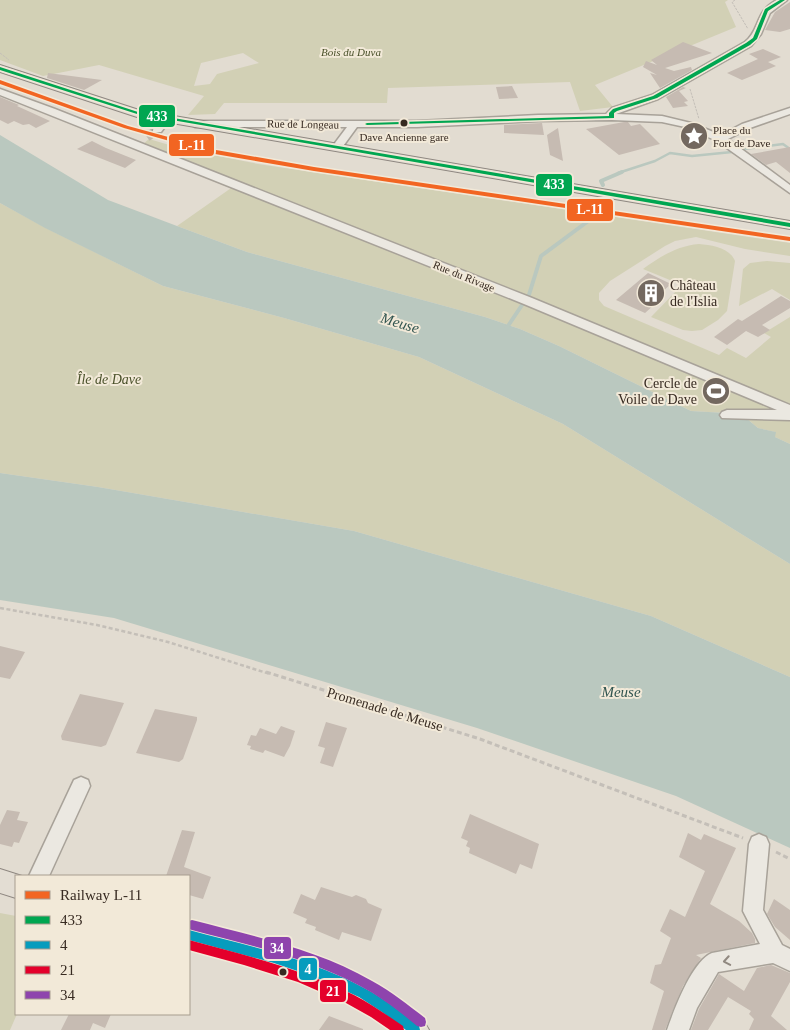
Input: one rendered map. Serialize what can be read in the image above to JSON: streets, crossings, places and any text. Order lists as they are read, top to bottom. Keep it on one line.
{"streets":{"street":["Rue de Longeau","Rue du Rivage"],"path":["Promenade de Meuse"]},"water":["Meuse"],"parks":["Bois du Duva","Île de Dave"],"places":{"other":["Dave Ancienne gare"],"place":["Place du Fort de Dave"],"building":["Château de l'Islia"],"sports":["Cercle de Voile de Dave"]},"lines":["transit line 433","rail line L-11","transit line 34","transit line 4","transit line 21"],"legend":["Railway L-11","433","4","21","34"]}
